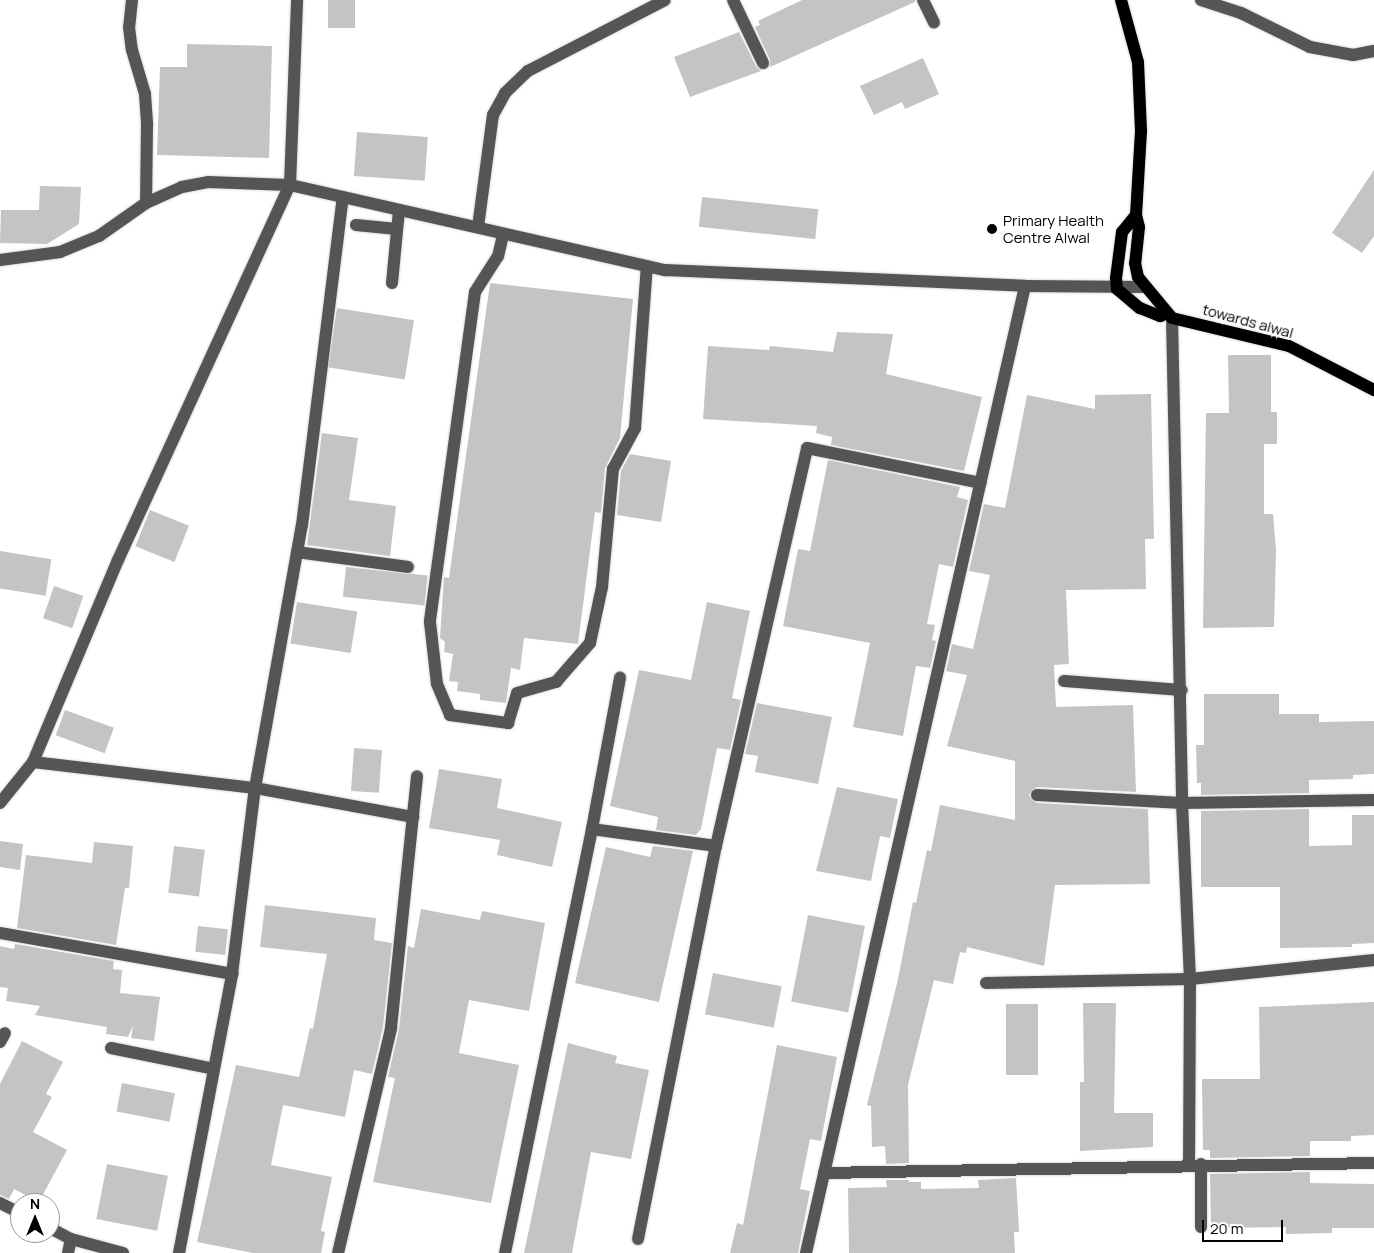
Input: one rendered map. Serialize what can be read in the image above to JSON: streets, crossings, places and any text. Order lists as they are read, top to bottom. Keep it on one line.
{"streets":{"main road":["towards alwal"]},"places":["Primary Health Centre Alwal"],"scale_bar":"20 m","north":"top"}
